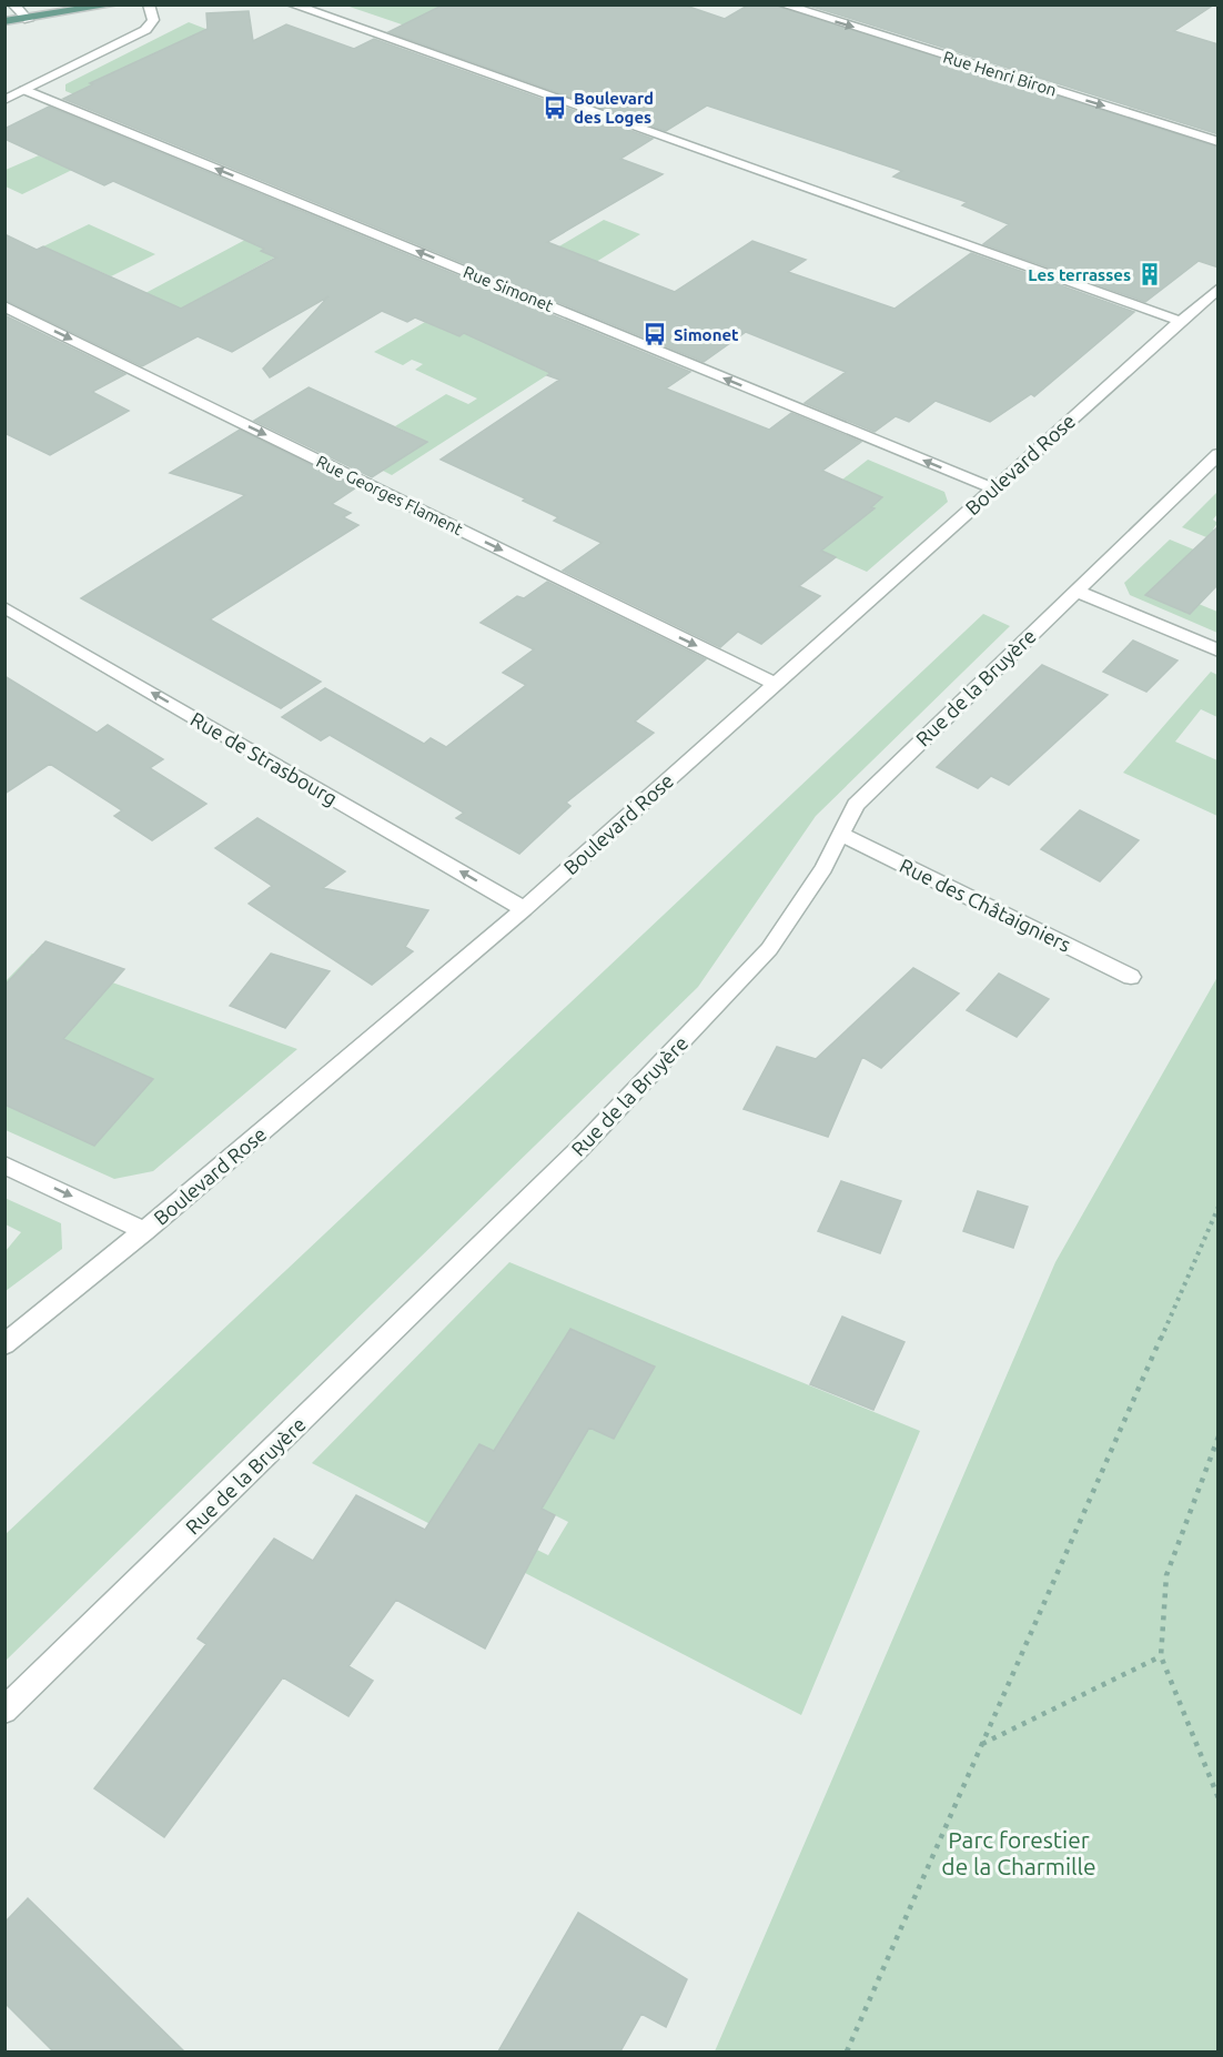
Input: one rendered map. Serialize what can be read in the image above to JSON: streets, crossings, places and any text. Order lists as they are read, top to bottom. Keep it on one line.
{"streets":{"street":["Rue Henri Biron","Rue Simonet","Boulevard Rose","Rue Georges Flament","Rue de la Bruyère","Rue de Strasbourg","Rue des Châtaigniers"]},"crossings":[["Rue Simonet","Boulevard Rose"],["Boulevard Rose","Rue Georges Flament"],["Boulevard Rose","Rue de Strasbourg"],["Rue de la Bruyère","Rue des Châtaigniers"]],"one_way":["Rue Simonet","Rue Georges Flament","Rue de Strasbourg"],"parks":["Parc forestier de la Charmille"],"places":{"bus stop":["Boulevard des Loges","Simonet"],"building":["Les terrasses"]}}
